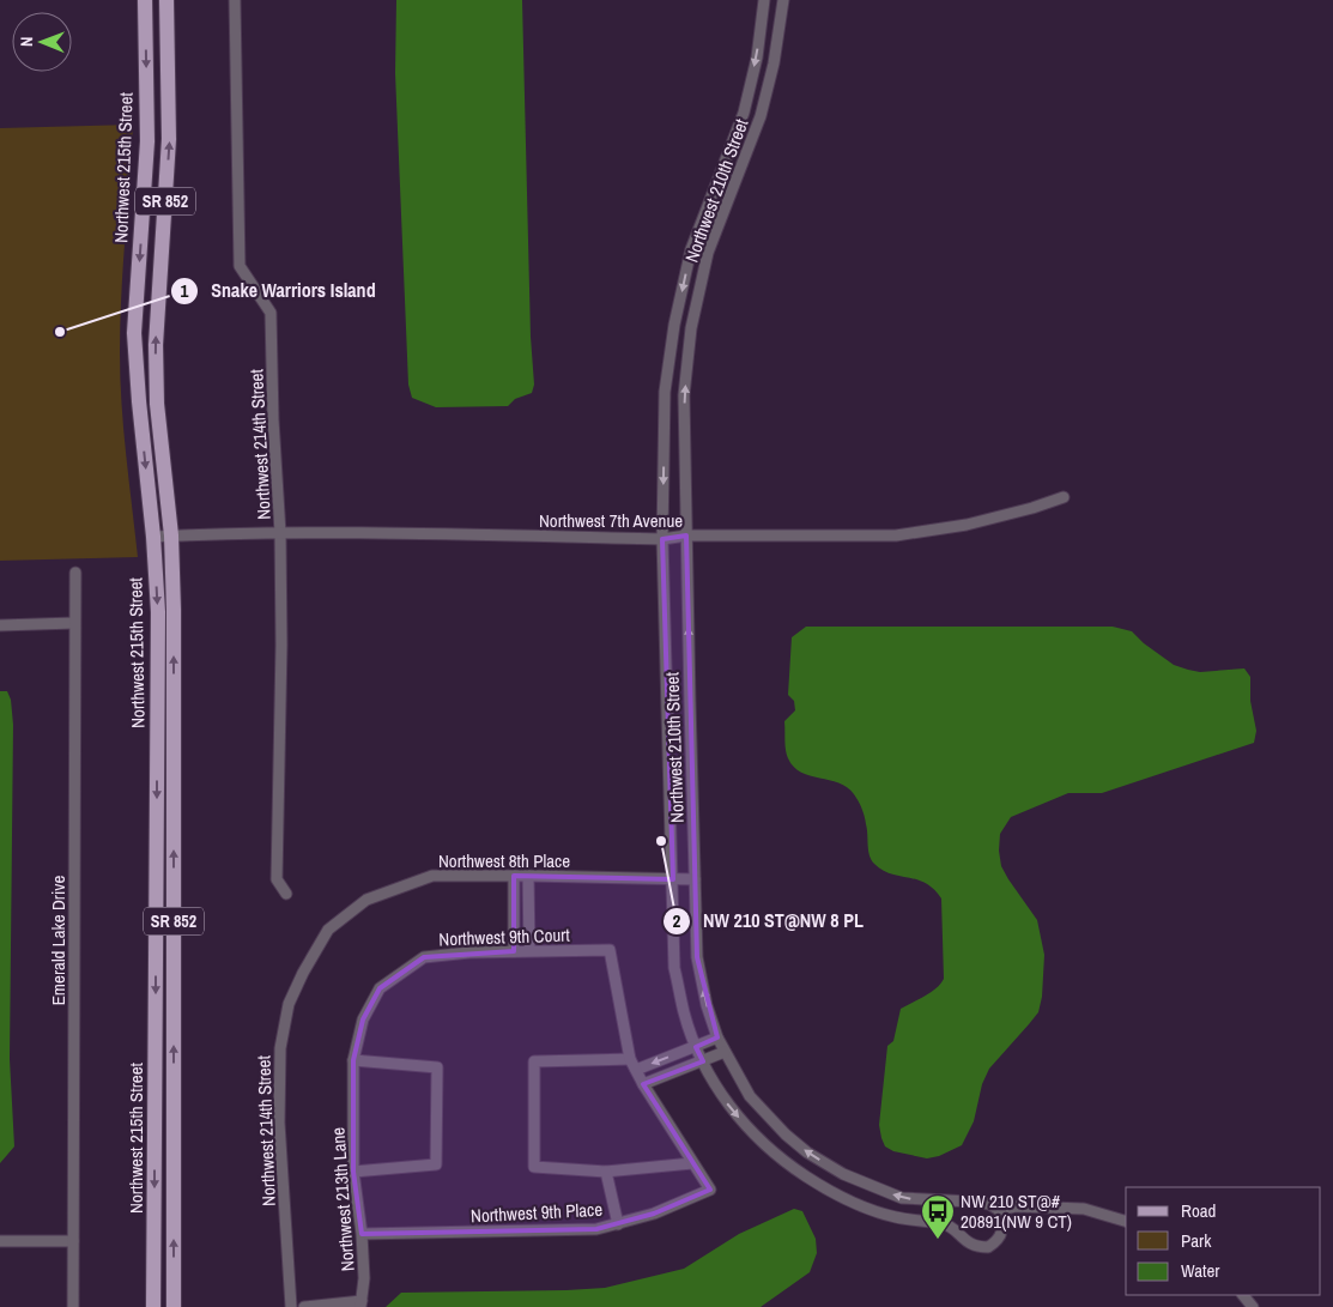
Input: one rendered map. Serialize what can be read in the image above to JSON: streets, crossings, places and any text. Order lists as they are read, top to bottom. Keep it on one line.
{"streets":{"main road":["Northwest 215th Street","SR 852"],"street":["Northwest 210th Street","Northwest 214th Street","Northwest 7th Avenue","Northwest 8th Place","Northwest 9th Court","Emerald Lake Drive","Northwest 213th Lane","Northwest 9th Place"]},"crossings":[["Northwest 215th Street","Northwest 7th Avenue"],["Northwest 210th Street","Northwest 7th Avenue"],["Northwest 210th Street","Northwest 8th Place"],["Northwest 214th Street","Northwest 7th Avenue"],["Northwest 214th Street","Northwest 8th Place"],["Northwest 9th Court","Northwest 213th Lane"],["Northwest 213th Lane","Northwest 9th Place"]],"places":{"other":["Snake Warriors Island","NW 210 ST@NW 8 PL"],"bus stop":["NW 210 ST@# 20891(NW 9 CT)"]},"legend":["Road","Park","Water"],"north":"left"}
